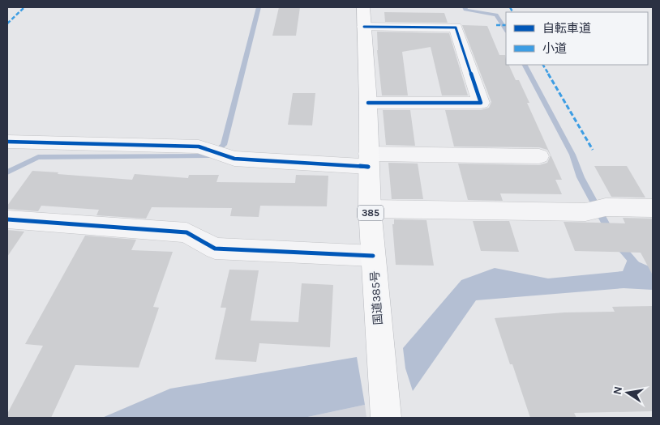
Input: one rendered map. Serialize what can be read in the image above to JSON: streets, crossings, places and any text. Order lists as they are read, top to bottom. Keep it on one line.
{"streets":{"highway":["385","国道385号"]},"legend":["自転車道","小道"],"north":"left"}
